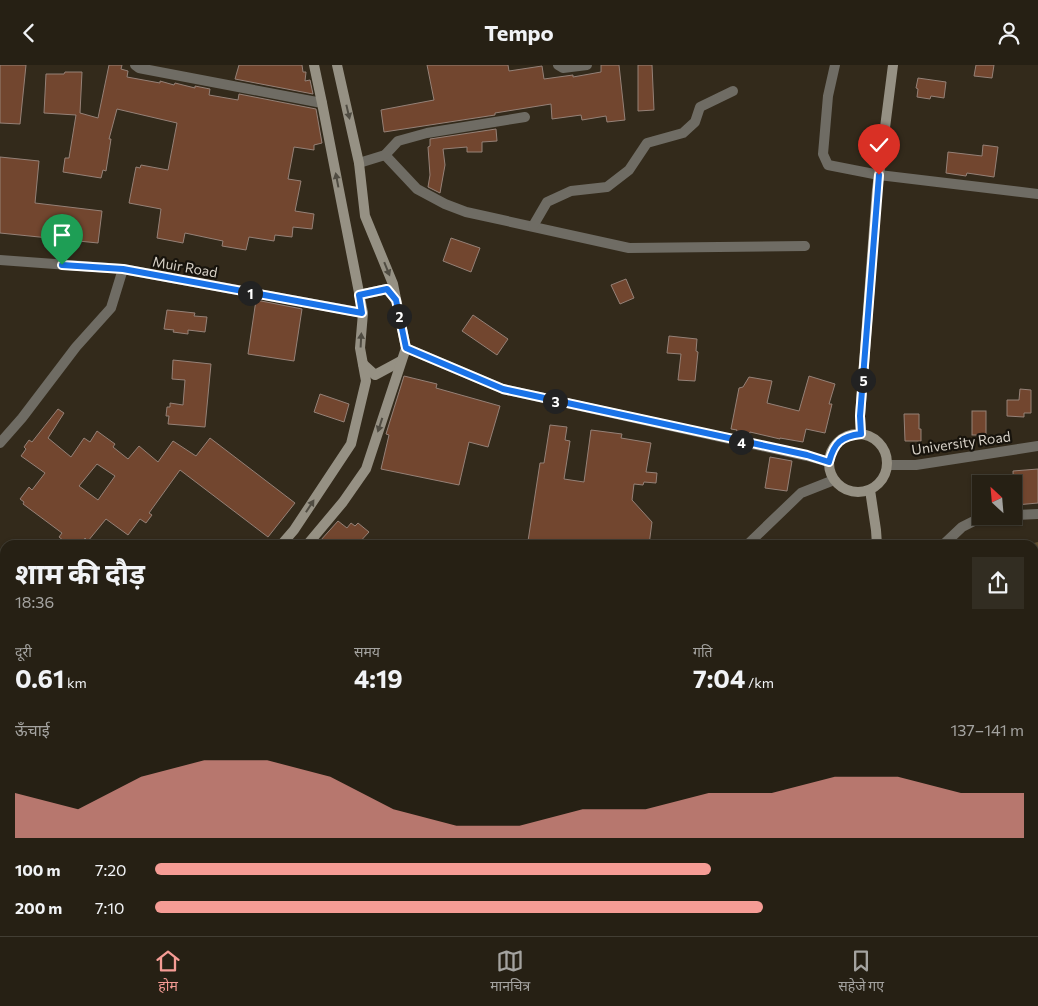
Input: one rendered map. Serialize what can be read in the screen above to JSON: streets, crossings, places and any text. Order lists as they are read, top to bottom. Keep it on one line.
{"streets":{"street":["Muir Road","University Road"]},"north":"top left","page":{"header":"Tempo","pins":["1","2","5","3","4"],"heading":["शाम की दौड़","18:36"],"stats":[["दूरी","0.61 km"],["समय","4:19"],["गति","7:04 /km"]],"chart":["ऊँचाई","137–141 m"],"list":[{"name":"100 m","note":"7:20"},{"name":"200 m","note":"7:10"}],"tabs":["होम","मानचित्र","सहेजे गए"]}}
